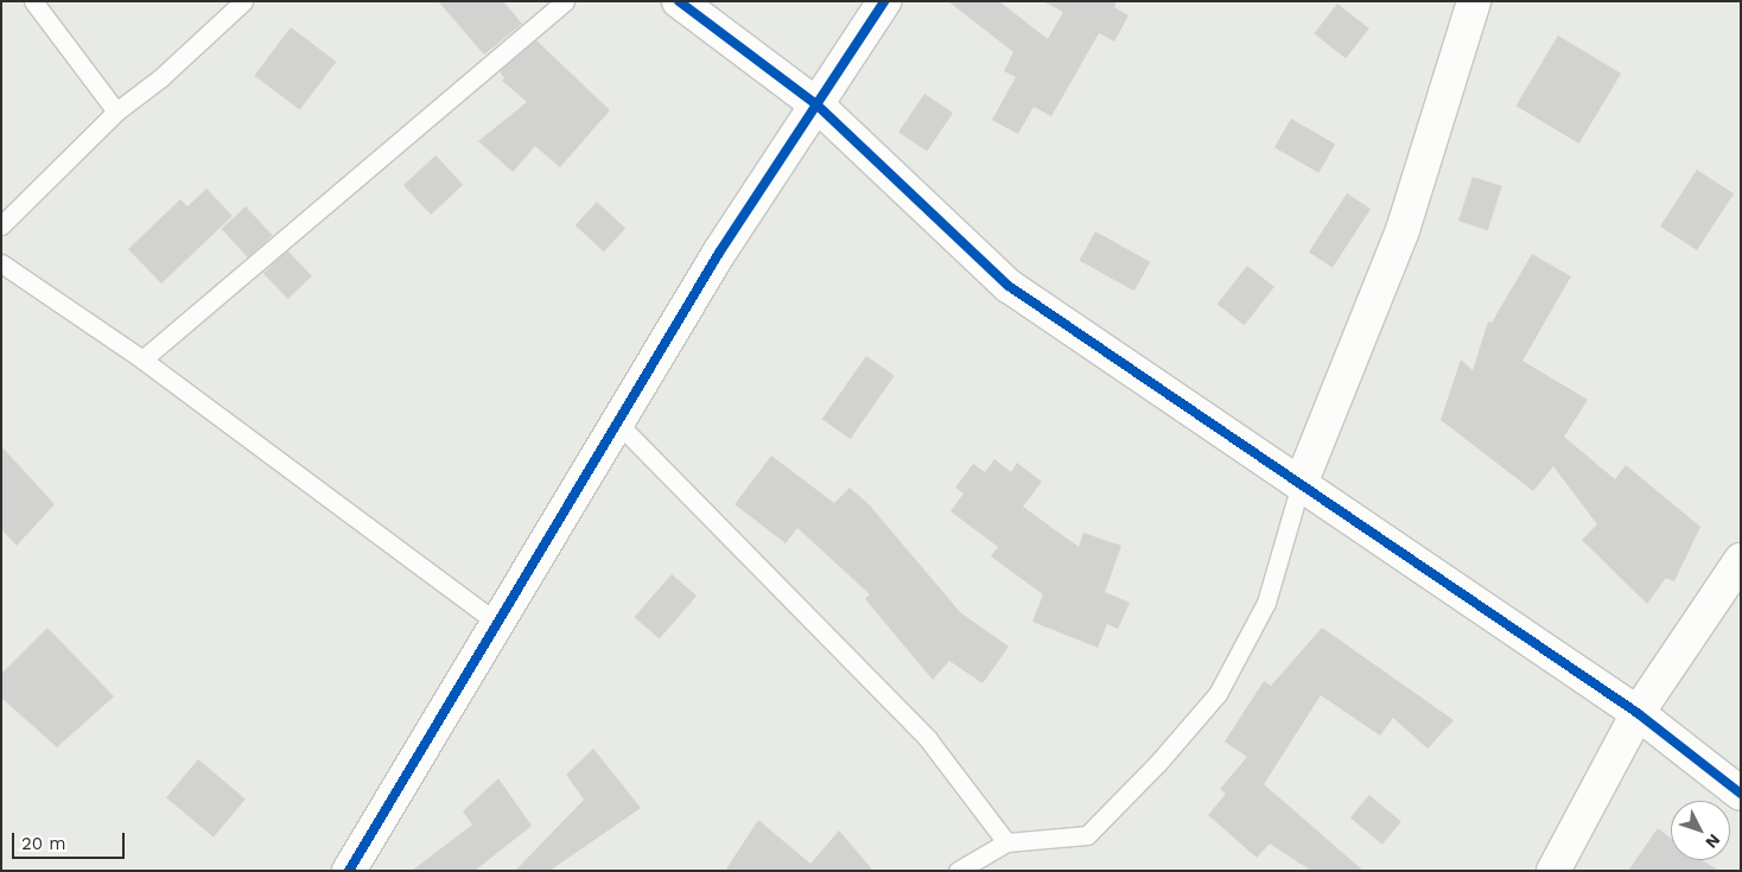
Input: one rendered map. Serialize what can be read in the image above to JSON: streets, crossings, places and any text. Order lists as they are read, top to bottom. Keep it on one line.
{"scale_bar":"20 m","north":"bottom right"}
